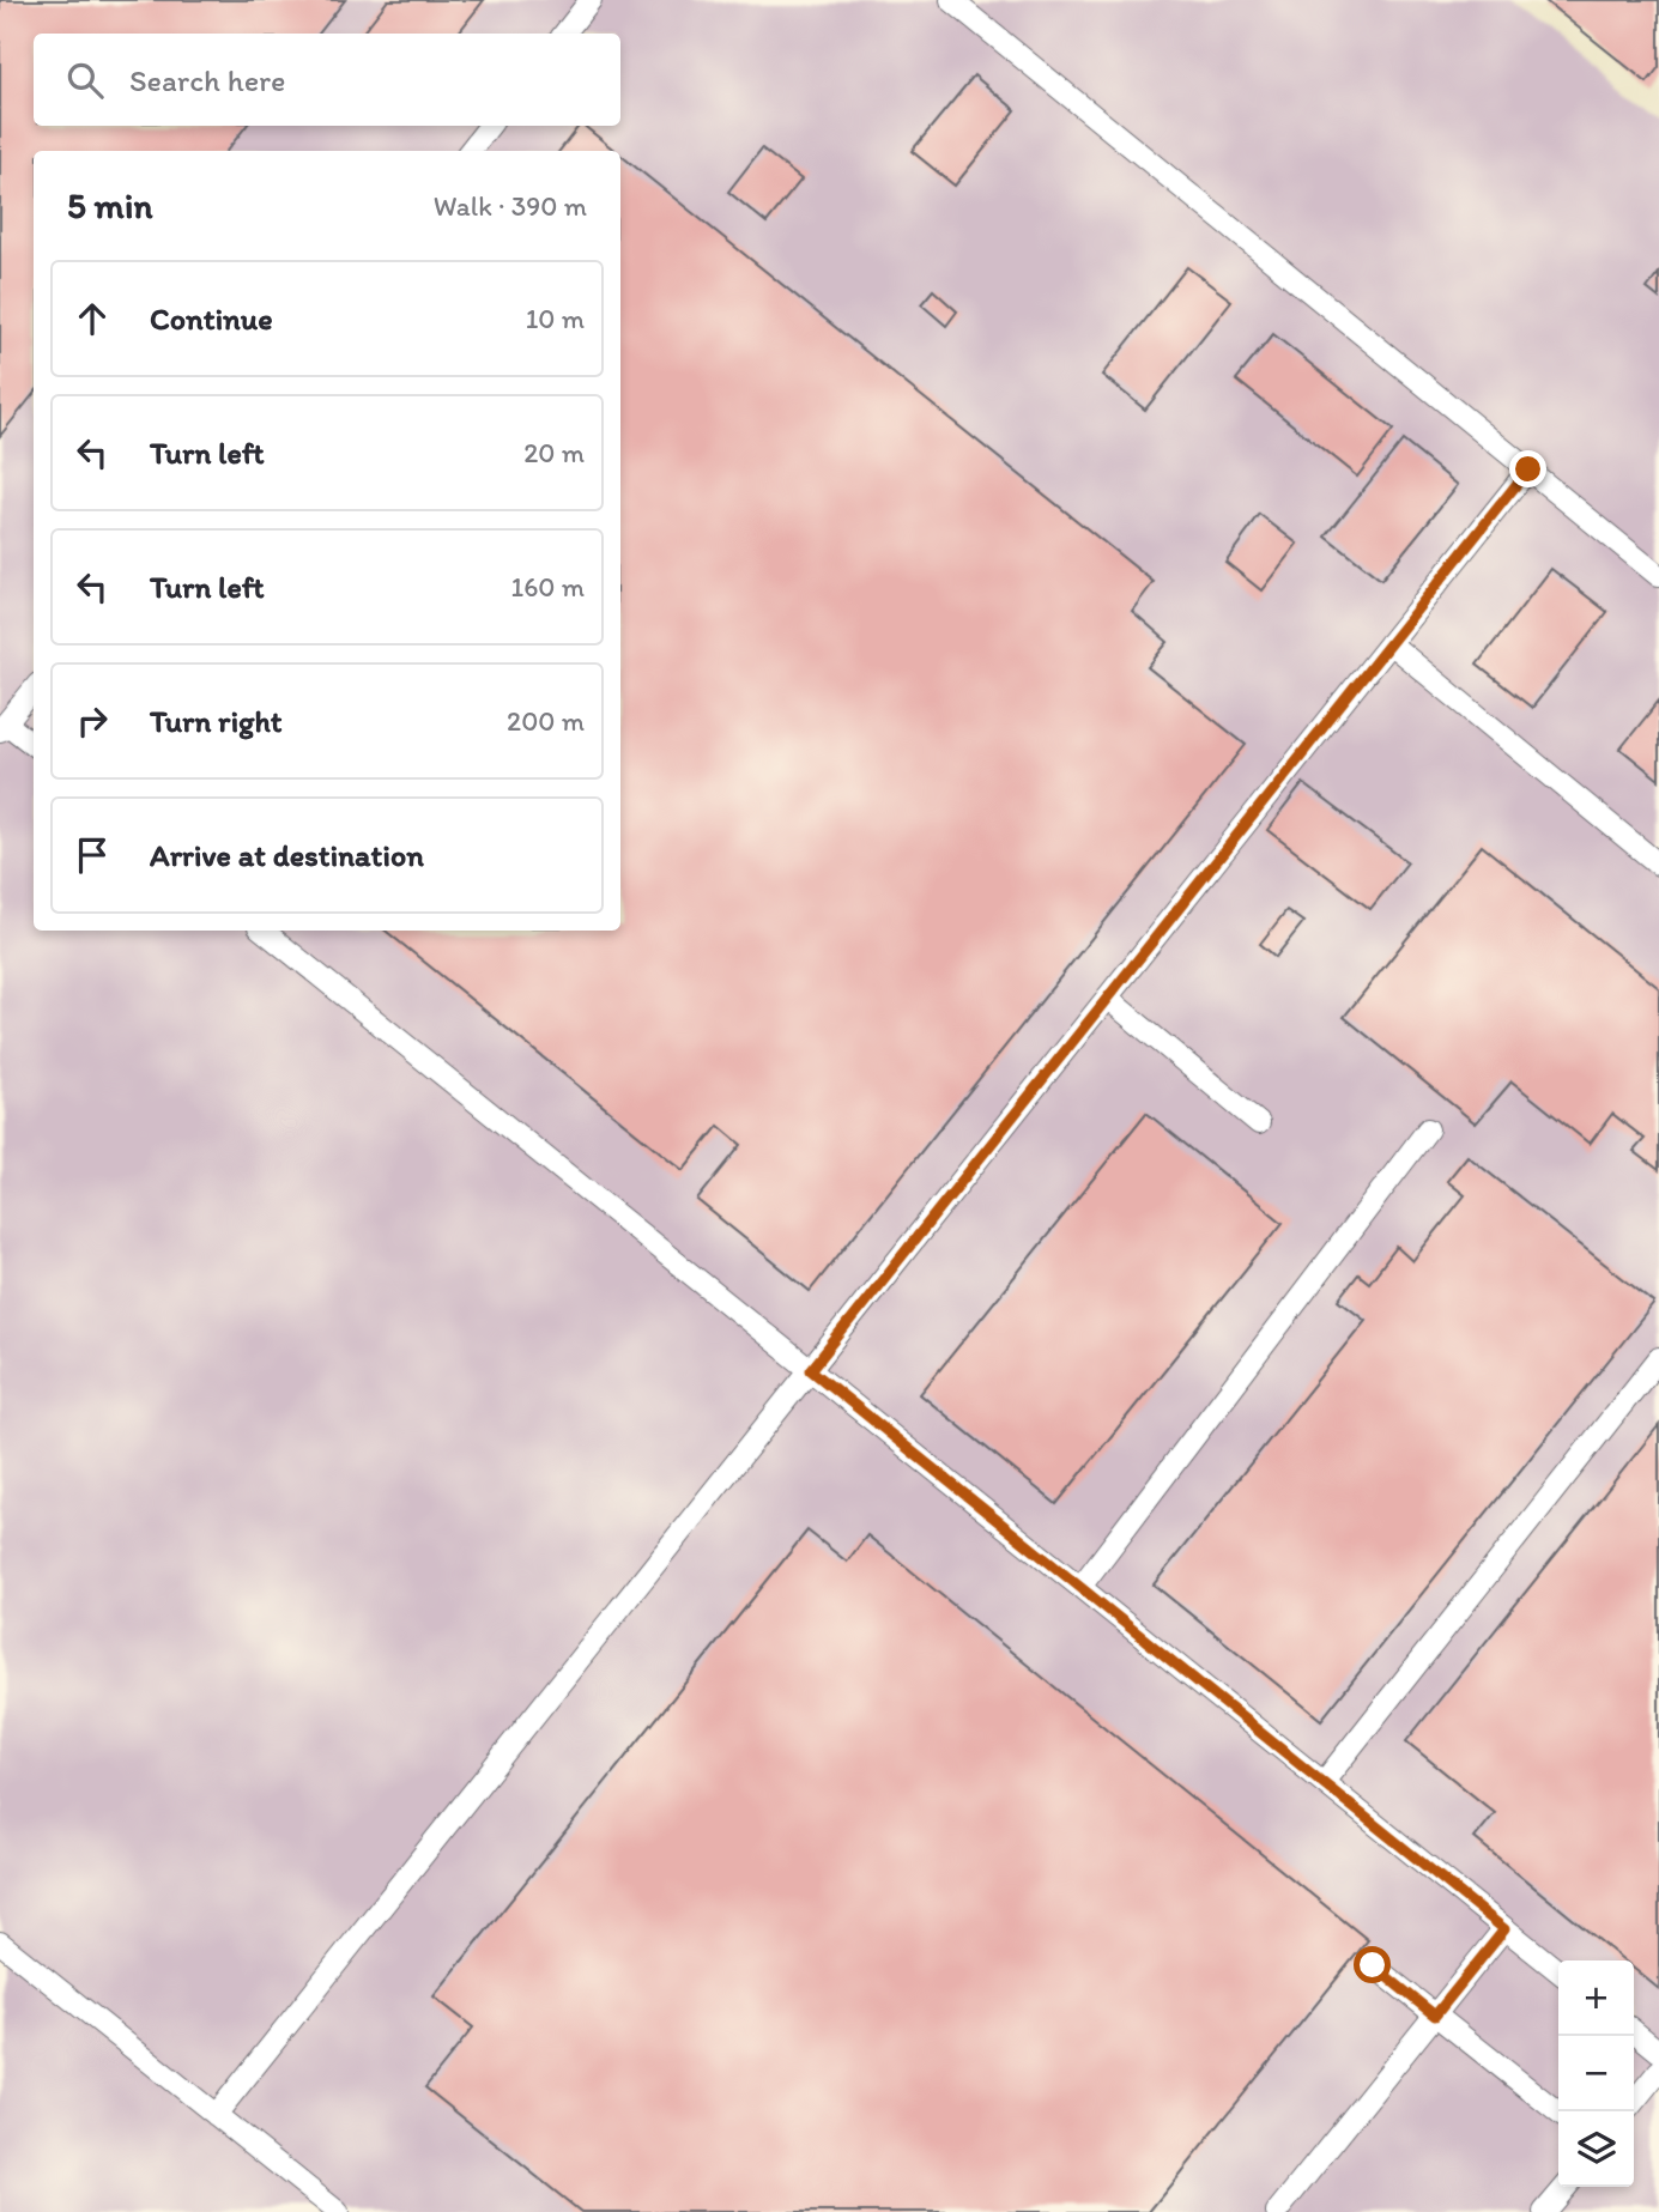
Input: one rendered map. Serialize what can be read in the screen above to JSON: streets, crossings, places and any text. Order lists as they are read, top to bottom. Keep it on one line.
{"page":{"search":"Search here","heading":["5 min","Walk · 390 m"],"list":[["Continue","10 m"],["Turn left","20 m"],["Turn left","160 m"],["Turn right","200 m"],"Arrive at destination"],"map_buttons":["+","−"]}}
